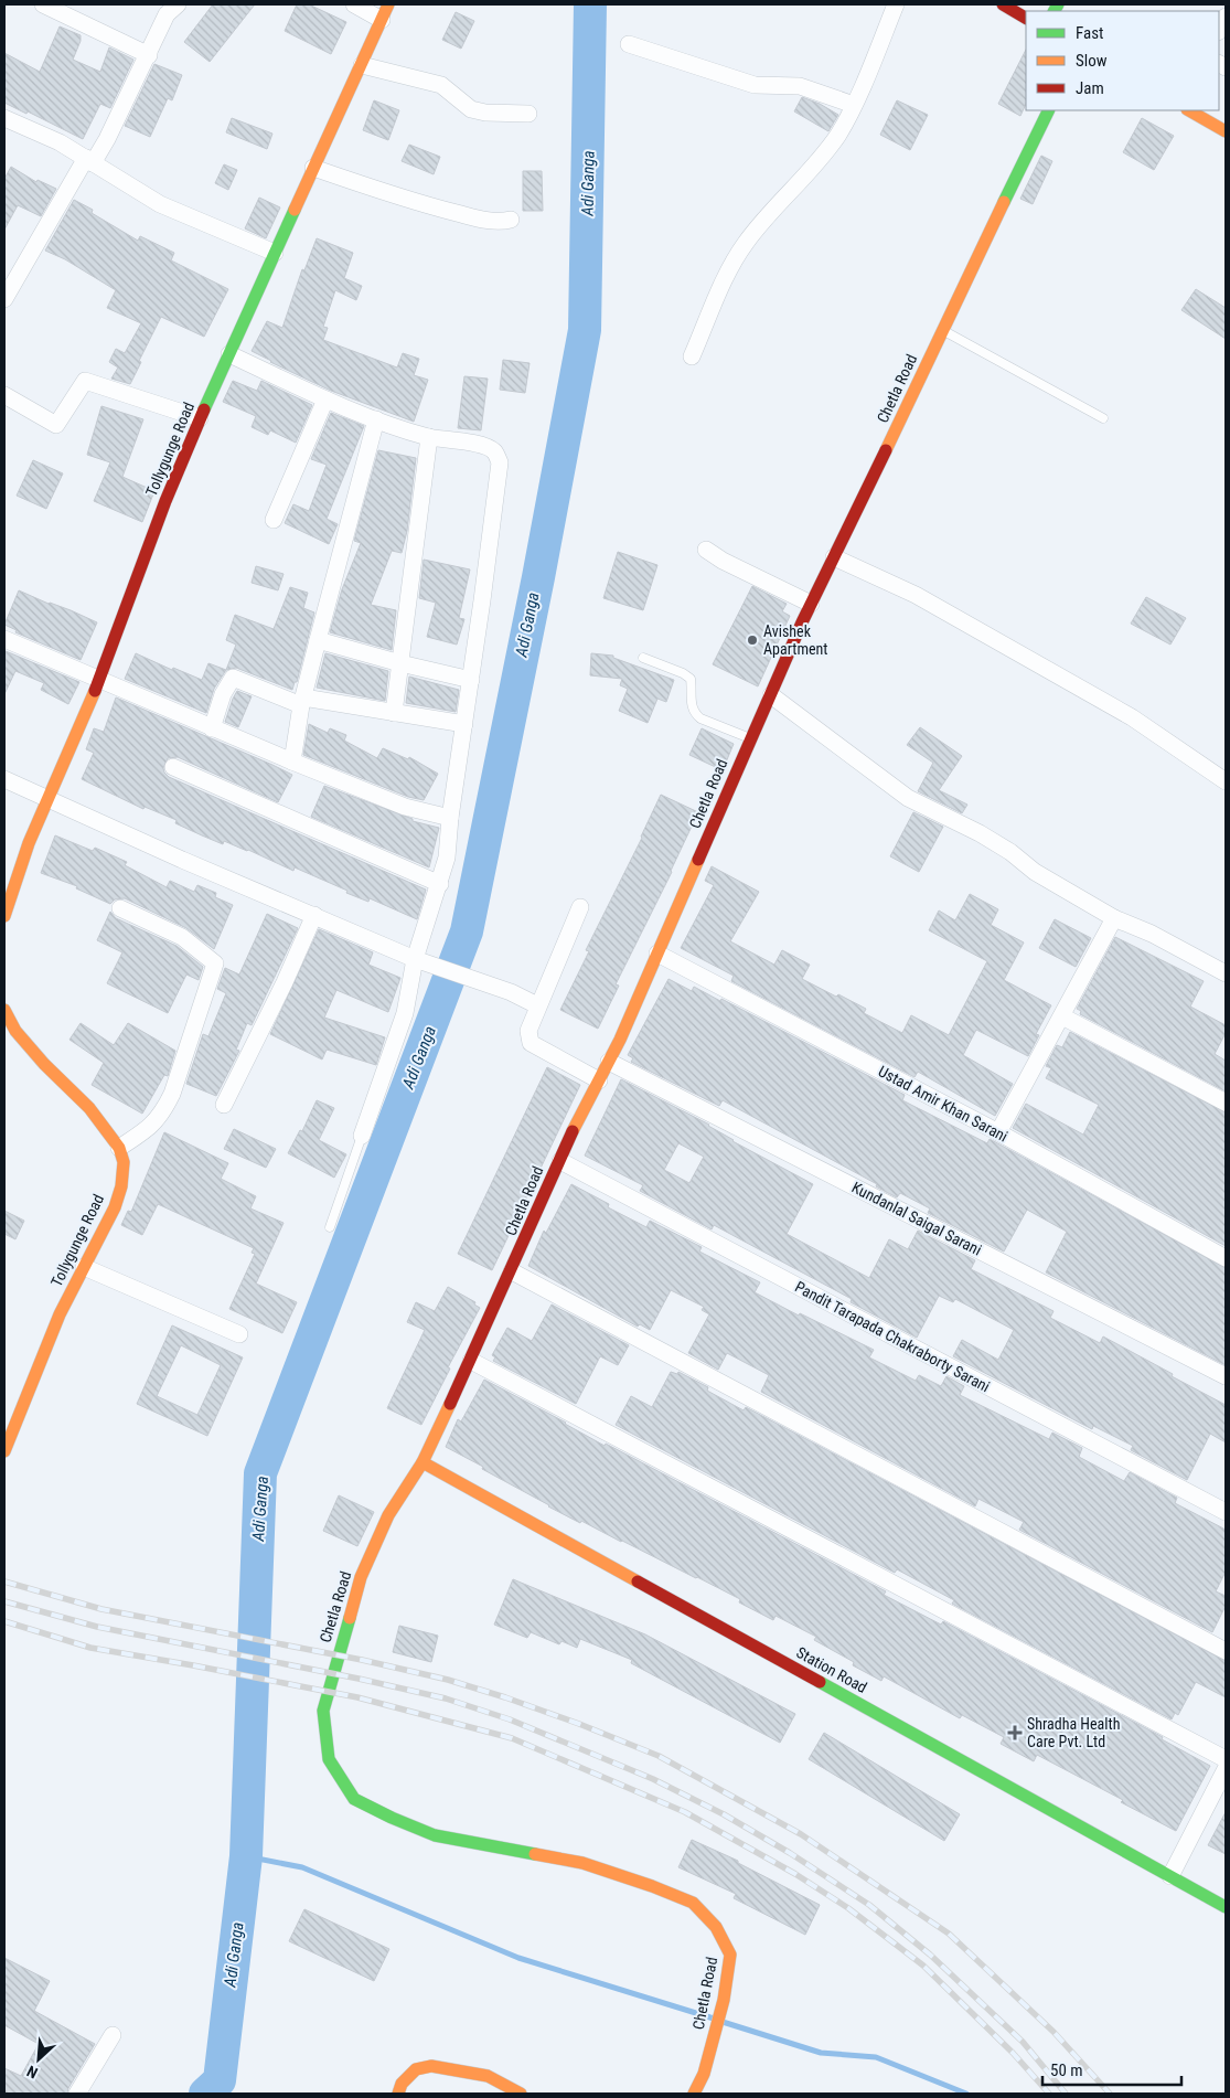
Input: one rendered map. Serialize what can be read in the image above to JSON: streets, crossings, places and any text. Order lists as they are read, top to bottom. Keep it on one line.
{"streets":{"main road":["Chetla Road","Tollygunge Road","Station Road"],"street":["Ustad Amir Khan Sarani","Kundanlal Saigal Sarani","Pandit Tarapada Chakraborty Sarani"]},"crossings":[["Chetla Road","Ustad Amir Khan Sarani"],["Chetla Road","Kundanlal Saigal Sarani"],["Chetla Road","Pandit Tarapada Chakraborty Sarani"],["Chetla Road","Station Road"]],"water":["Adi Ganga"],"places":{"other":["Avishek Apartment"],"health":["Shradha Health Care Pvt. Ltd"]},"legend":["Fast","Slow","Jam"],"scale_bar":"50 m","north":"bottom left"}
